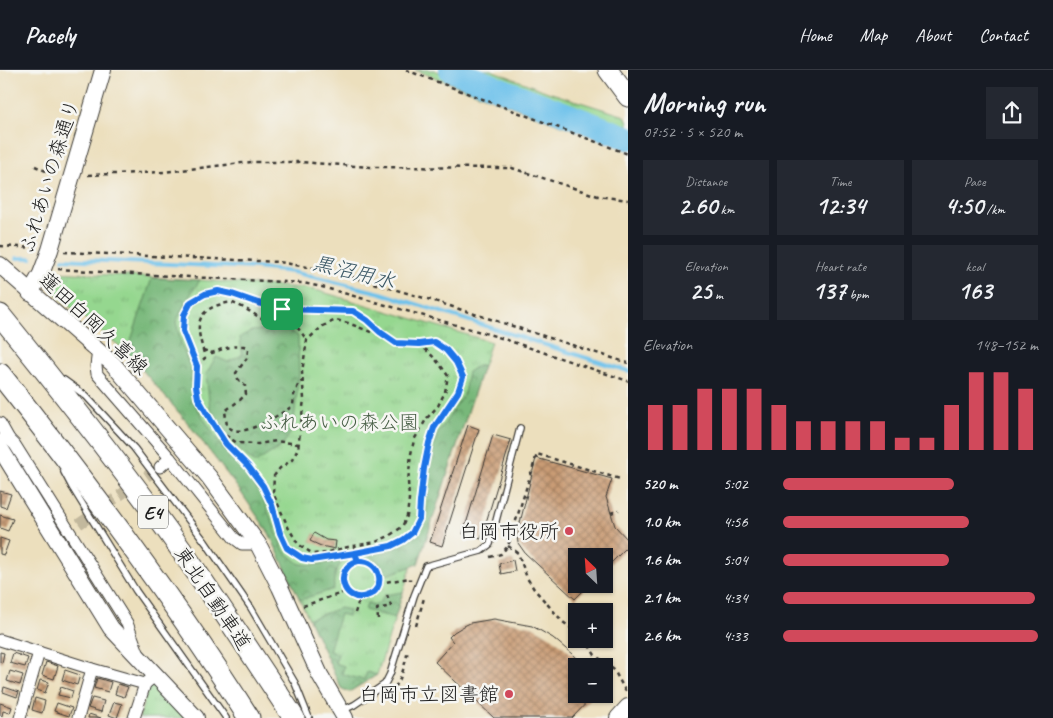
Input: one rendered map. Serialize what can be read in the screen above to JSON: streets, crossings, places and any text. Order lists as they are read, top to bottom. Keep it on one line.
{"streets":{"highway":["E4","東北自動車道"],"street":["ふれあいの森通り","蓮田白岡久喜線"]},"crossings":[["ふれあいの森通り","蓮田白岡久喜線"]],"water":["黒沼用水"],"parks":["ふれあいの森公園"],"places":["白岡市役所","白岡市立図書館"],"north":"top left","page":{"header":"Pacely","nav":["Home","Map","About","Contact"],"heading":["Morning run","07:52 · 5 × 520 m"],"stats":[["Distance","2.60 km"],["Time","12:34"],["Pace","4:50 /km"],["Elevation","25 m"],["Heart rate","137 bpm"],["kcal","163"]],"chart":["Elevation","148–152 m"],"list":[{"name":"520 m","note":"5:02"},{"name":"1.0 km","note":"4:56"},{"name":"1.6 km","note":"5:04"},{"name":"2.1 km","note":"4:34"},{"name":"2.6 km","note":"4:33"}],"map_buttons":["+","−"]}}
